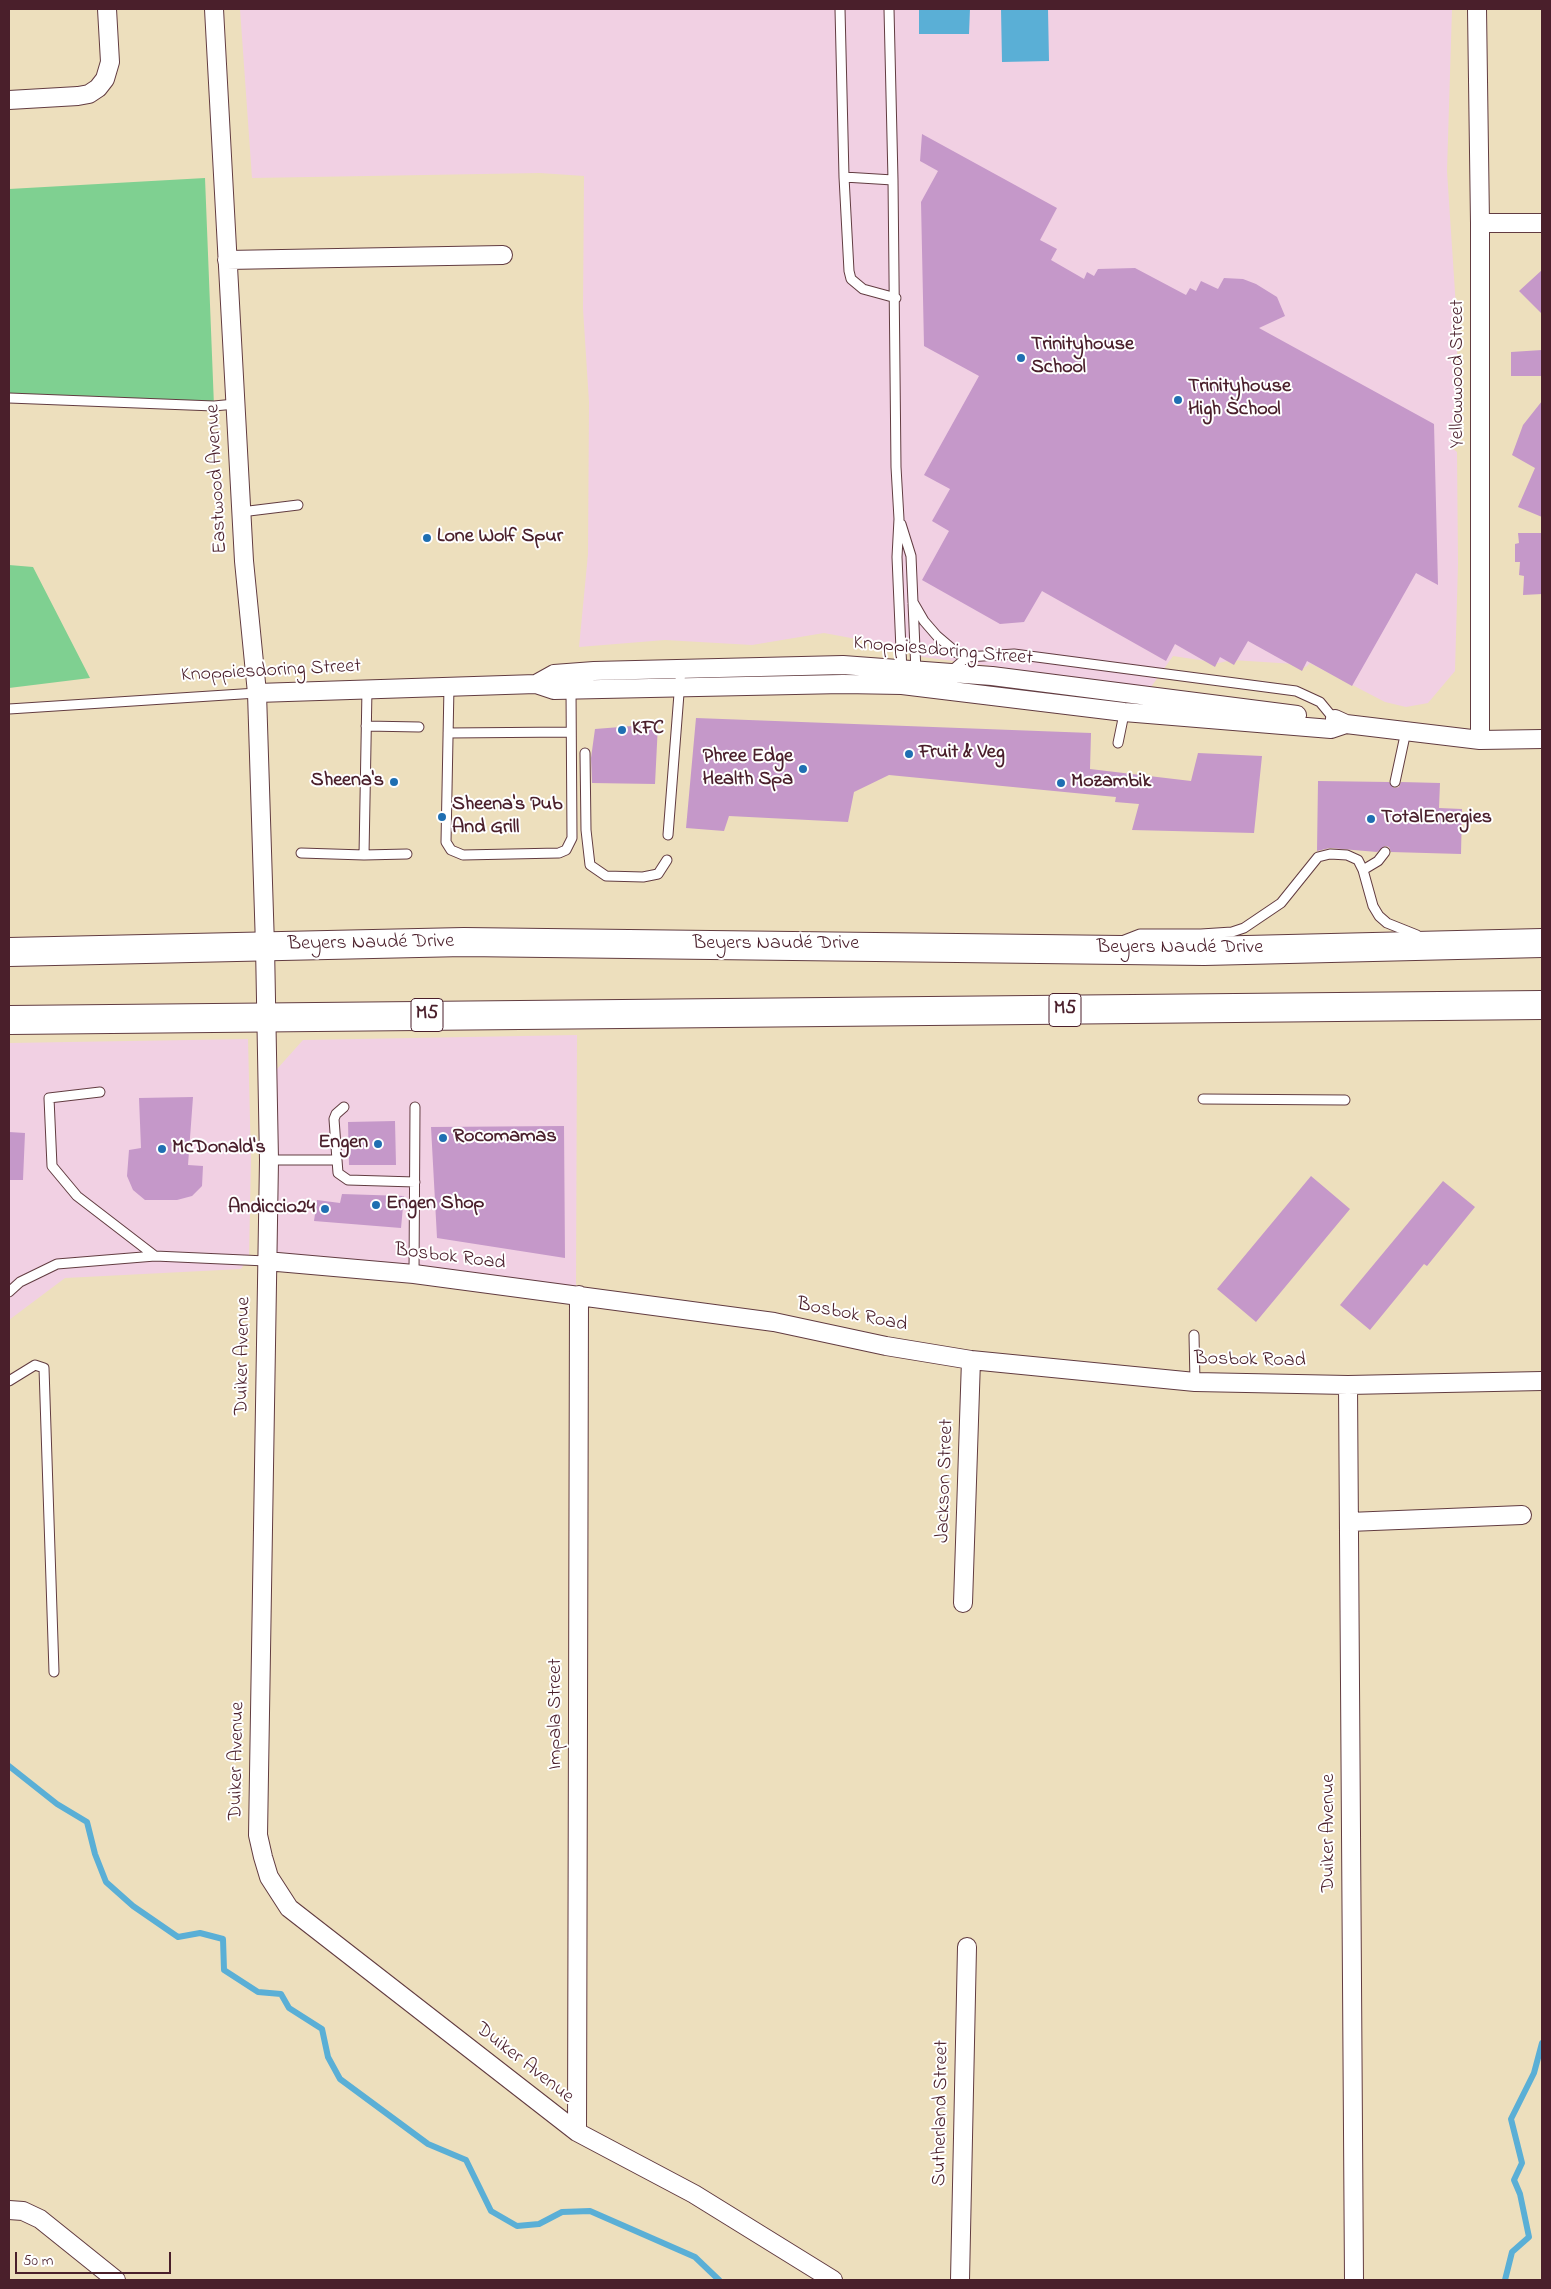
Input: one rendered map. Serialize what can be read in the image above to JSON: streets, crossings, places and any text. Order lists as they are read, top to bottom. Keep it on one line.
{"streets":{"main road":["Beyers Naudé Drive","M5"],"street":["Yellowwood Street","Eastwood Avenue","Knoppiesdoring Street","Bosbok Road","Duiker Avenue","Jackson Street","Impala Street","Sutherland Street"]},"crossings":[["Yellowwood Street","Knoppiesdoring Street"],["Eastwood Avenue","Knoppiesdoring Street"],["Eastwood Avenue","Beyers Naudé Drive"],["Eastwood Avenue","Duiker Avenue"],["Beyers Naudé Drive","Duiker Avenue"],["M5","Duiker Avenue"],["Bosbok Road","Duiker Avenue"],["Bosbok Road","Jackson Street"],["Bosbok Road","Impala Street"],["Duiker Avenue","Impala Street"]],"places":["Trinityhouse School","Trinityhouse High School","Lone Wolf Spur","KFC","Fruit & Veg","Phree Edge Health Spa","Sheena's","Mozambik","Sheena's Pub And Grill","TotalEnergies","Rocomamas","Engen","McDonald's","Engen Shop","Andiccio24"],"scale_bar":"50 m"}
